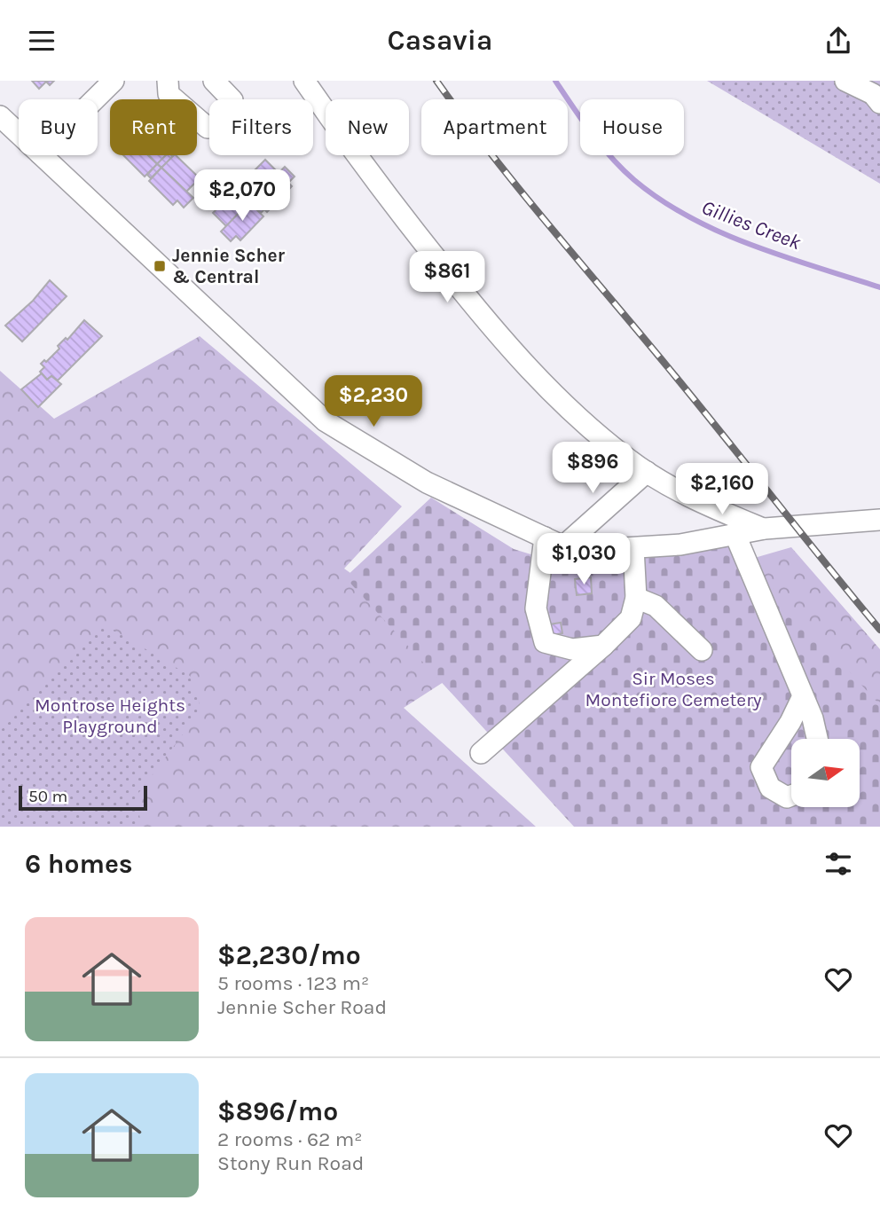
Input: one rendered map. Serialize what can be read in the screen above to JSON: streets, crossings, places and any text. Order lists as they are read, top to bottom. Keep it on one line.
{"water":["Gillies Creek"],"parks":["Sir Moses Montefiore Cemetery","Montrose Heights Playground"],"places":{"transit":["Jennie Scher & Central"]},"scale_bar":"50 m","north":"right","page":{"header":"Casavia","chip":["Buy","Rent","Filters","New","Apartment","House"],"price":["$2,070","$861","$2,230","$896","$2,160","$1,030"],"scale":"50 m","heading":"6 homes","list":[{"name":"$2,230/mo","note":"5 rooms · 123 m² · Jennie Scher Road"},{"name":"$896/mo","note":"2 rooms · 62 m² · Stony Run Road"}]}}
